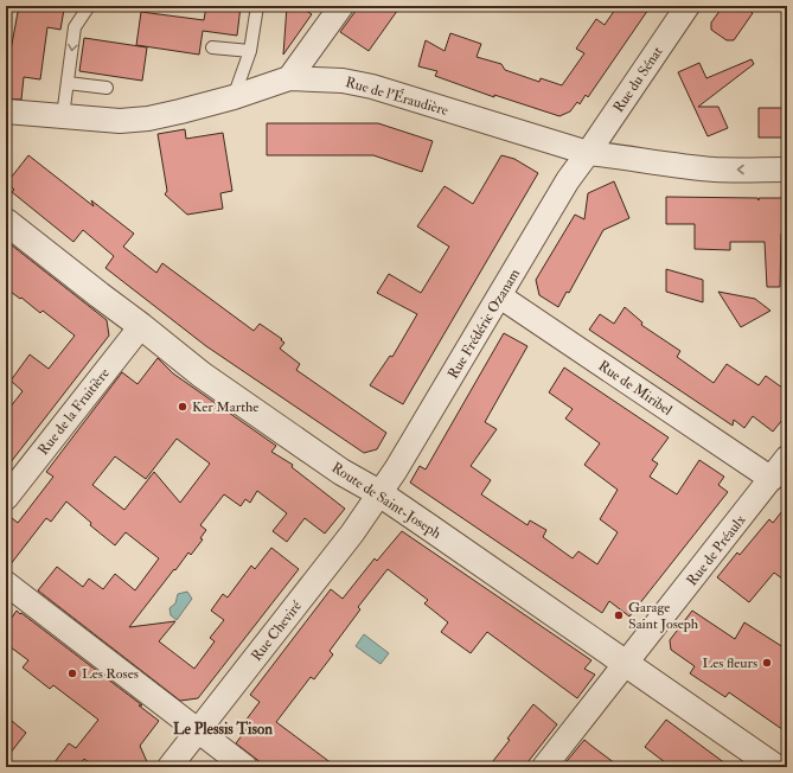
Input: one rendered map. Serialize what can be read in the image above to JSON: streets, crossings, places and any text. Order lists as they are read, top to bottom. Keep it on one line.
{"streets":{"street":["Rue du Sénat","Rue de l'Éraudière","Rue Frédéric Ozanam","Rue de Miribel","Rue de la Fruitière","Route de Saint-Joseph","Rue de Préaulx","Rue Cheviré"]},"crossings":[["Rue du Sénat","Rue de l'Éraudière"],["Rue du Sénat","Rue Frédéric Ozanam"],["Rue de l'Éraudière","Rue Frédéric Ozanam"],["Rue Frédéric Ozanam","Rue de Miribel"],["Rue Frédéric Ozanam","Route de Saint-Joseph"],["Rue Frédéric Ozanam","Rue Cheviré"],["Rue de Miribel","Rue de Préaulx"],["Rue de la Fruitière","Route de Saint-Joseph"],["Route de Saint-Joseph","Rue de Préaulx"],["Route de Saint-Joseph","Rue Cheviré"]],"districts":["Le Plessis Tison"],"places":["Ker Marthe","Garage Saint Joseph","Les fleurs","Les Roses"]}
